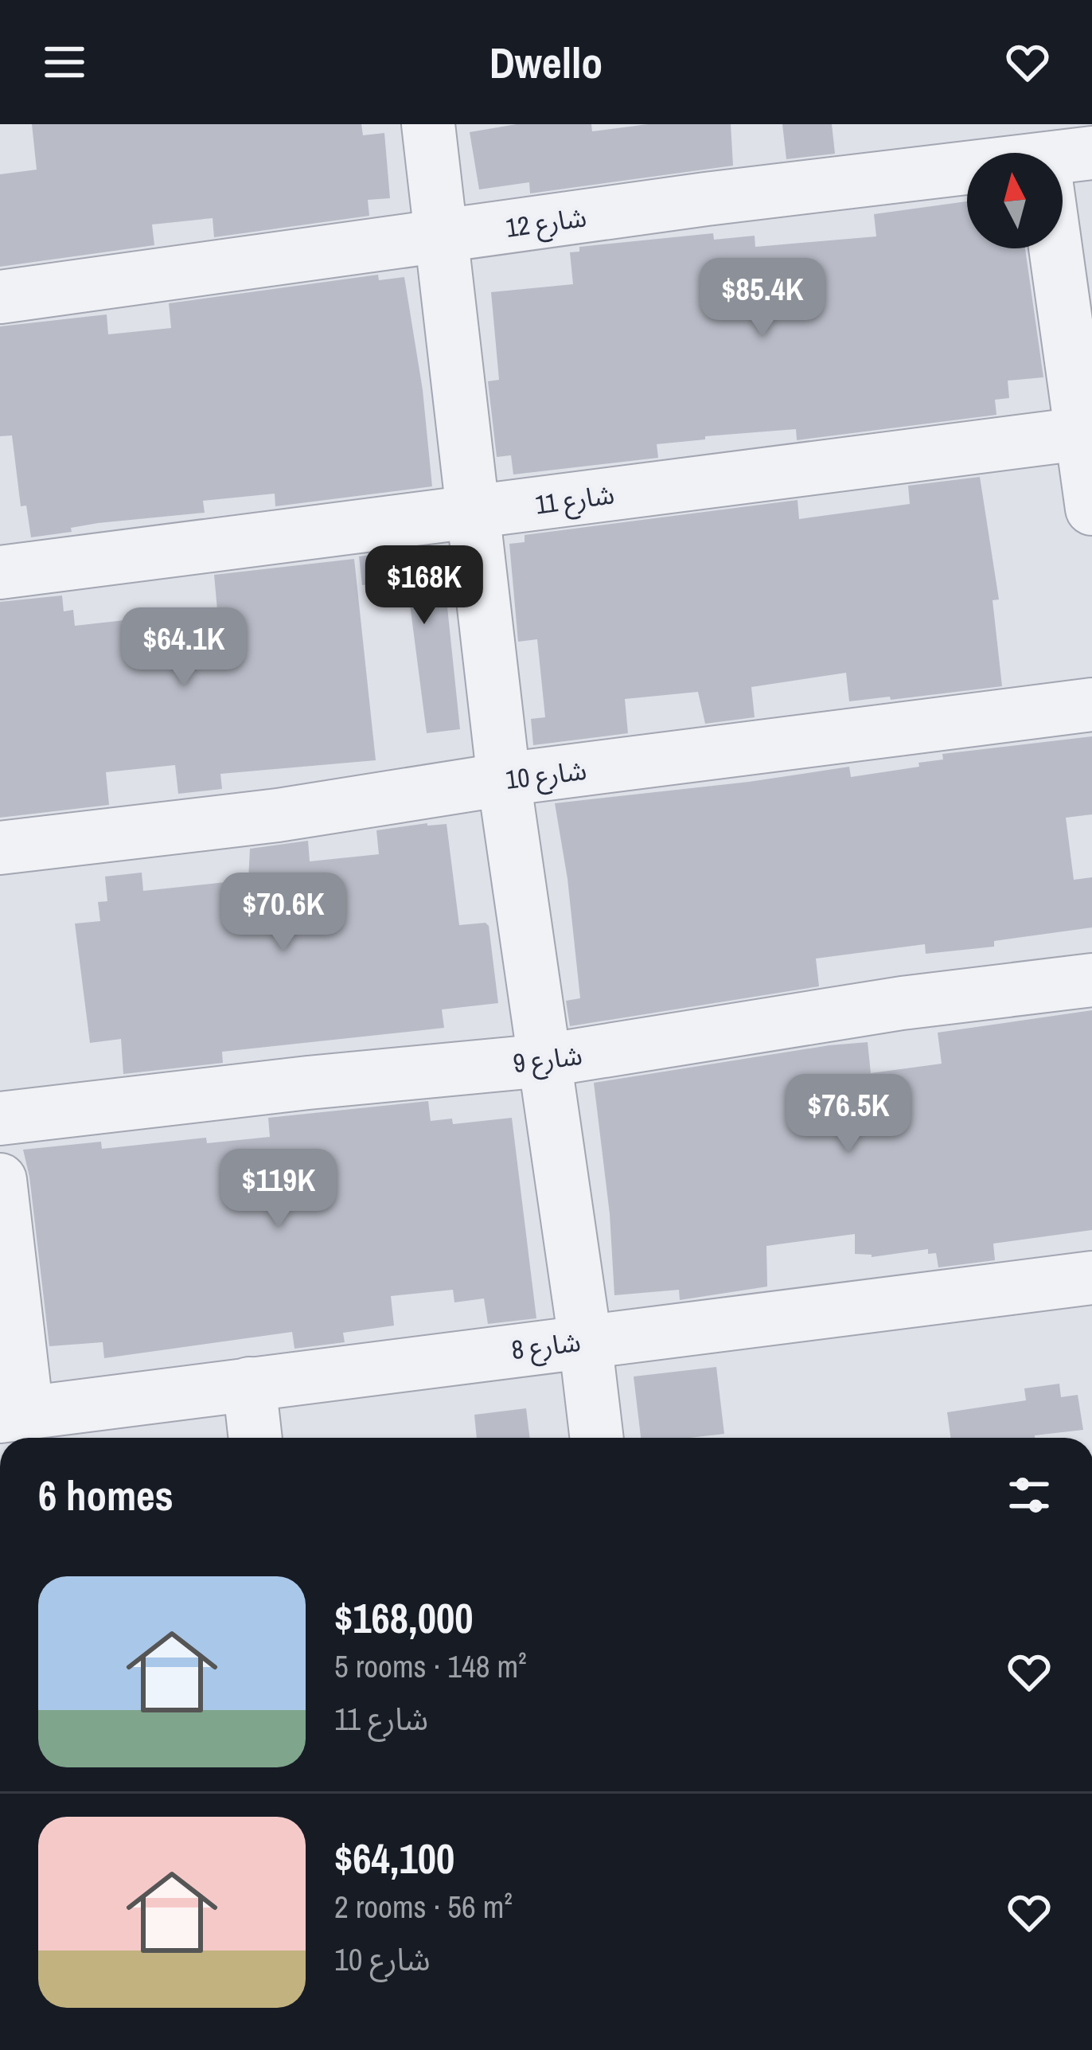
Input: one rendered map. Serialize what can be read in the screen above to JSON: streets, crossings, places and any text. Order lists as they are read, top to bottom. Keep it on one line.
{"streets":{"street":["شارع 12","شارع 11","شارع 10","شارع 9","شارع 8"]},"north":"top","page":{"header":"Dwello","price":["$85.4K","$168K","$64.1K","$70.6K","$76.5K","$119K"],"heading":"6 homes","list":[{"name":"$168,000","note":"5 rooms · 148 m² · شارع 11"},{"name":"$64,100","note":"2 rooms · 56 m² · شارع 10"}]}}
